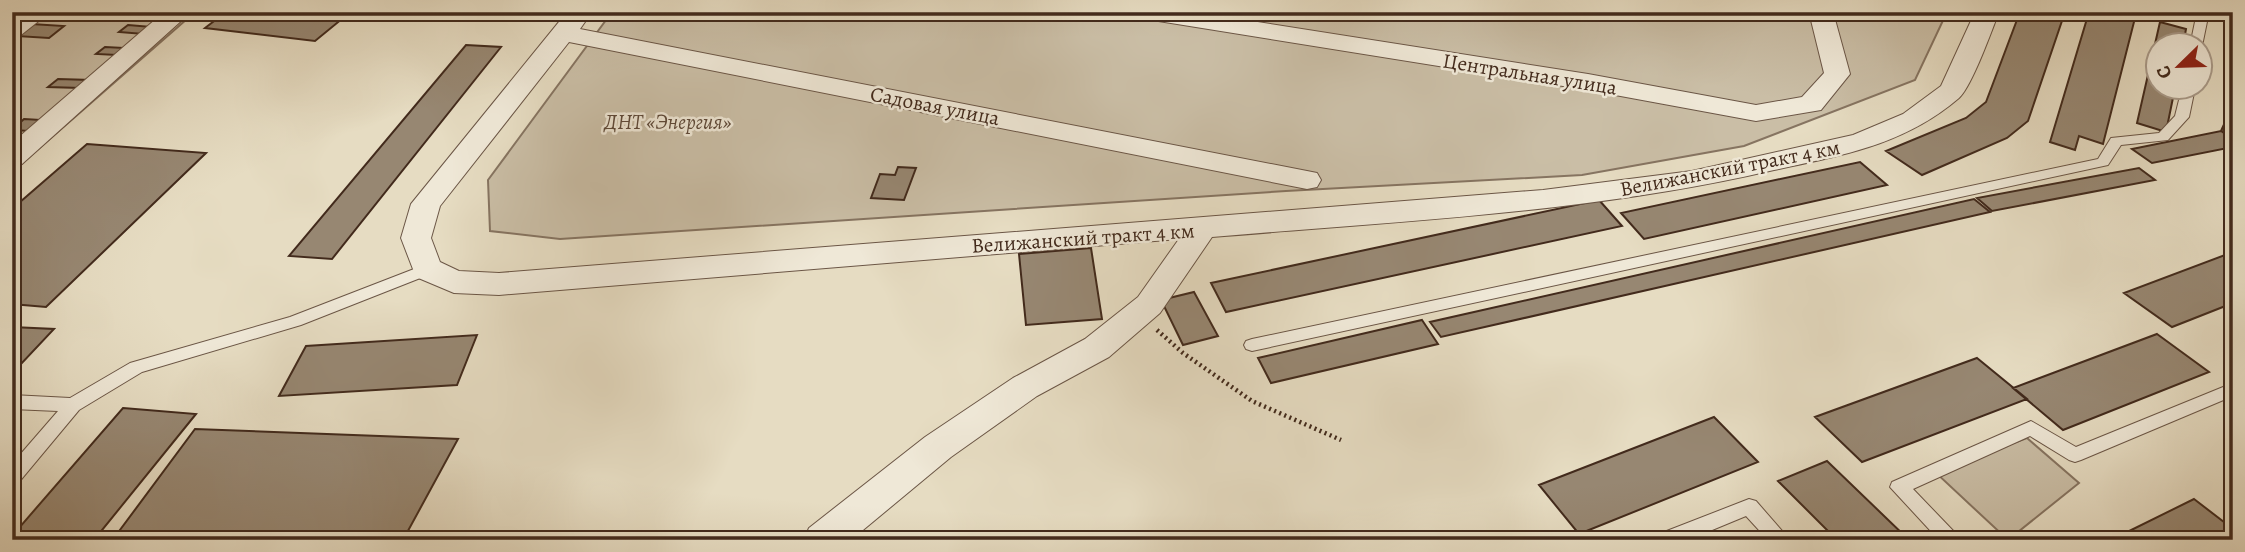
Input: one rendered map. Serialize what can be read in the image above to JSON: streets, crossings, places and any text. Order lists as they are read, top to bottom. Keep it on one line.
{"streets":{"street":["Центральная улица","Садовая улица","Велижанский тракт 4 км"]},"parks":["ДНТ «Энергия»"],"north":"bottom left"}
